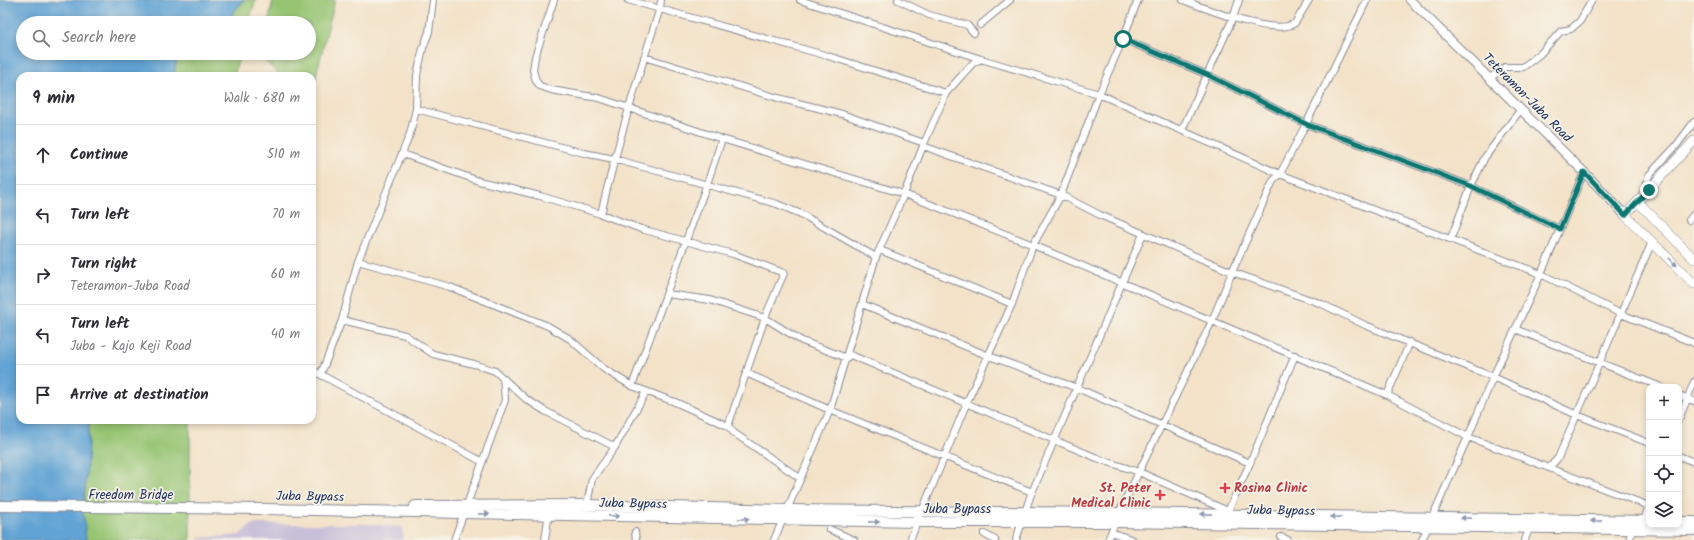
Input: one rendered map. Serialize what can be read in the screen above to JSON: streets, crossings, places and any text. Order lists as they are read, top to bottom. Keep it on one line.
{"streets":{"main road":["Freedom Bridge","Juba Bypass"],"street":["Teteramon-Juba Road"]},"crossings":[["Freedom Bridge","Juba Bypass"]],"places":{"health":["Rosina Clinic","St. Peter Medical Clinic"]},"page":{"search":"Search here","heading":["9 min","Walk · 680 m"],"list":[["Continue","510 m"],["Turn left","70 m"],["Turn right","Teteramon-Juba Road","60 m"],["Turn left","Juba - Kajo Keji Road","40 m"],"Arrive at destination"],"map_buttons":["+","−"]}}
